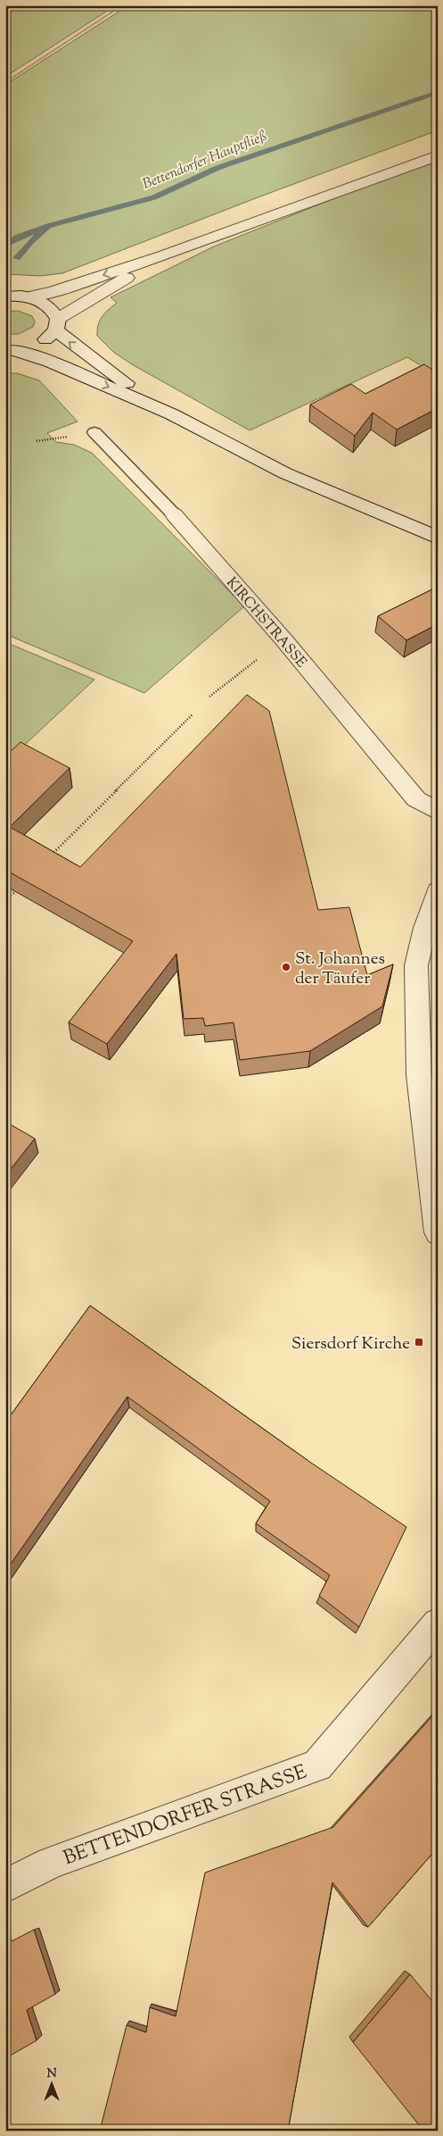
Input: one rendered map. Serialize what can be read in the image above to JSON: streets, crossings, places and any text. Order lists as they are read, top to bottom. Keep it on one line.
{"streets":{"street":["KIRCHSTRASSE","BETTENDORFER STRASSE"]},"water":["Bettendorfer Hauptfließ"],"places":{"other":["St. Johannes der Täufer"],"transit":["Siersdorf Kirche"]},"north":"top"}
